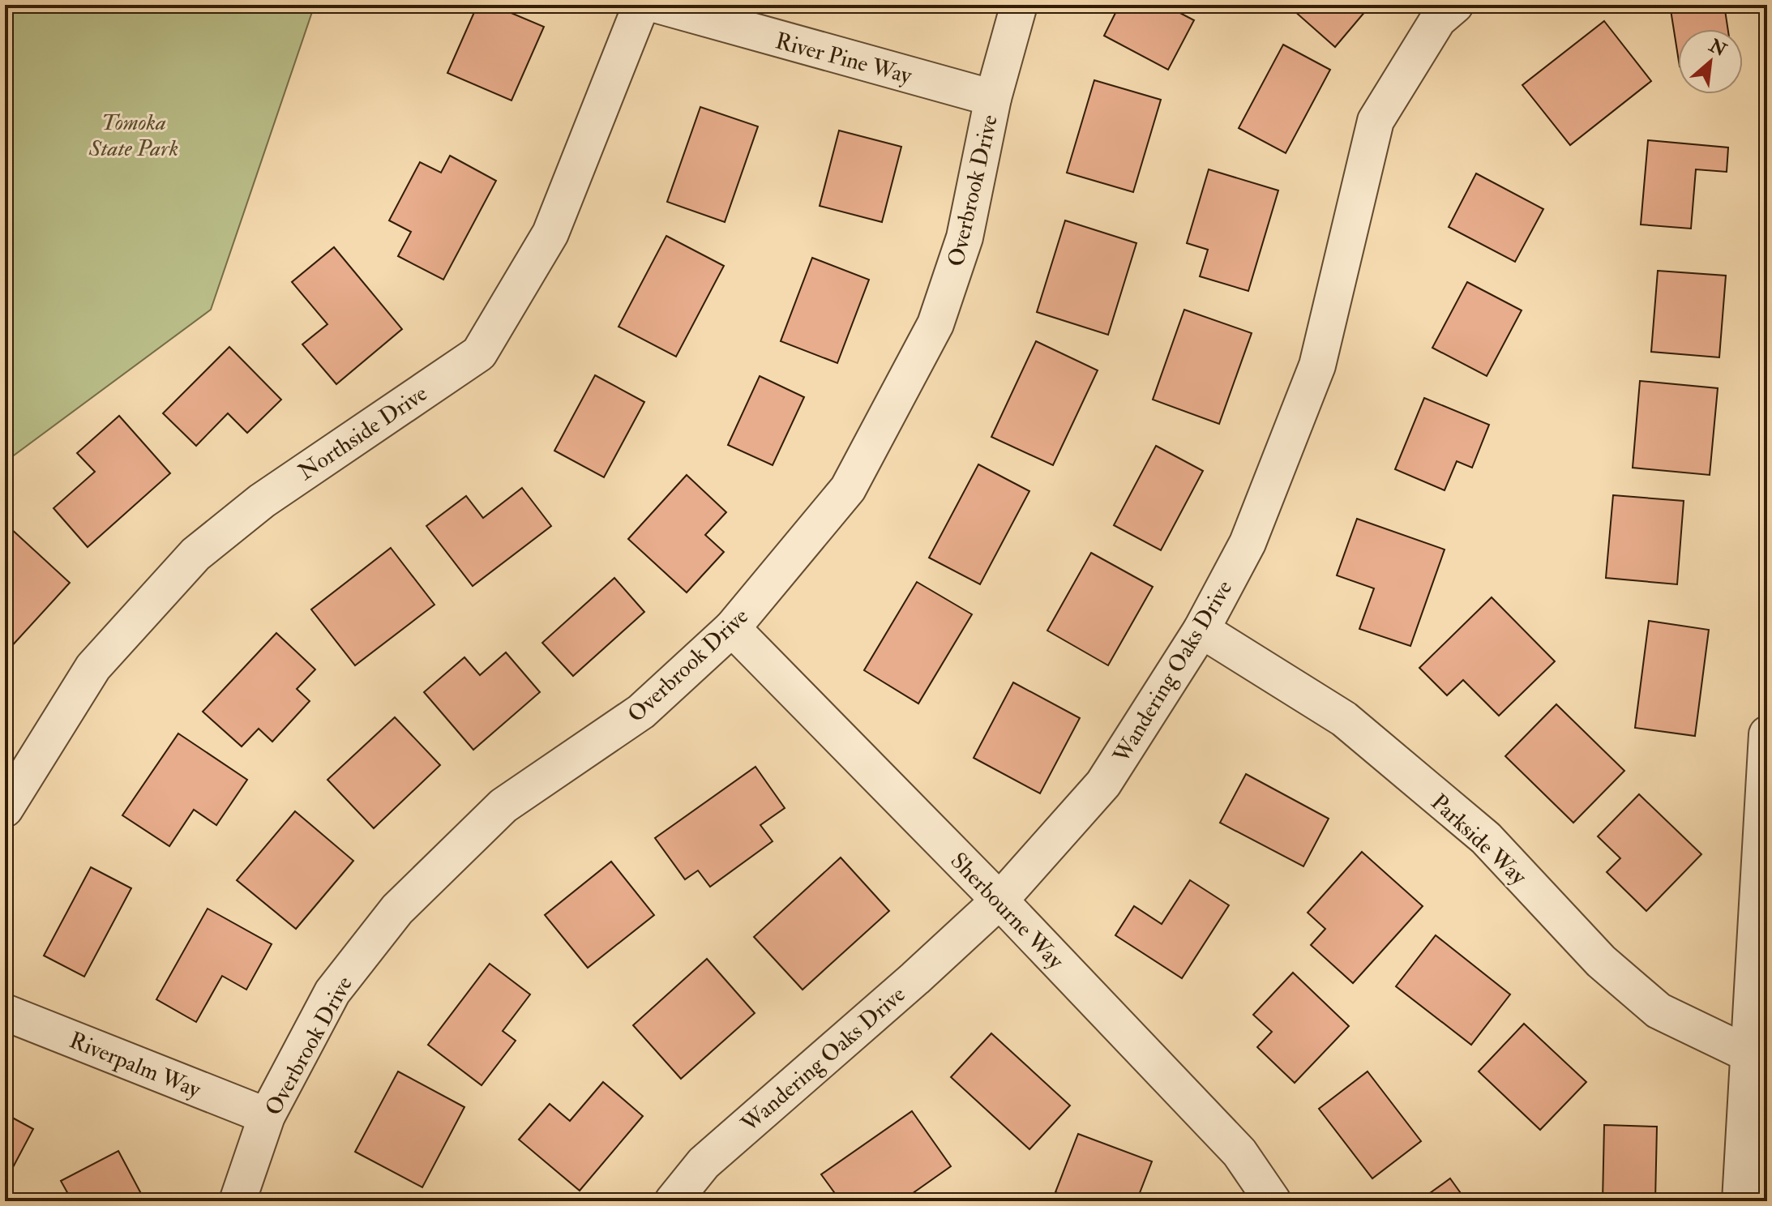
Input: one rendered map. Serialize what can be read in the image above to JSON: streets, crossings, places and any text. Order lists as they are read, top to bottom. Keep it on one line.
{"streets":{"street":["River Pine Way","Overbrook Drive","Northside Drive","Wandering Oaks Drive","Parkside Way","Sherbourne Way","Riverpalm Way"]},"crossings":[["River Pine Way","Overbrook Drive"],["Overbrook Drive","Sherbourne Way"],["Overbrook Drive","Riverpalm Way"],["Wandering Oaks Drive","Parkside Way"],["Wandering Oaks Drive","Sherbourne Way"]],"parks":["Tomoka State Park"],"north":"top right"}
